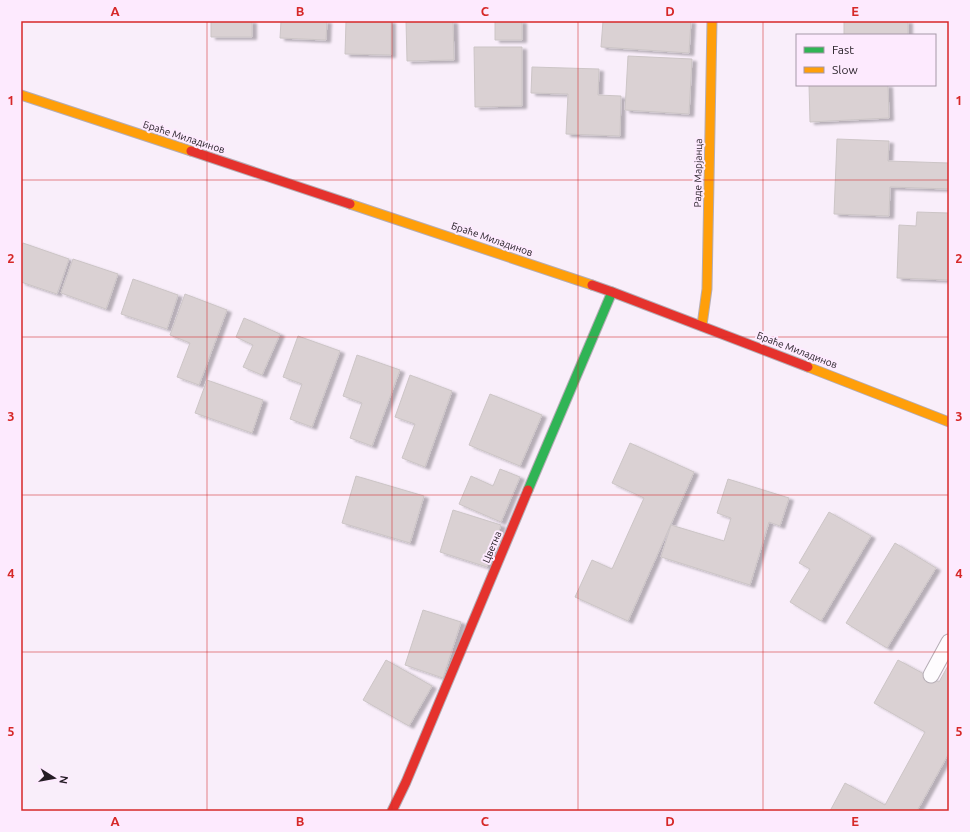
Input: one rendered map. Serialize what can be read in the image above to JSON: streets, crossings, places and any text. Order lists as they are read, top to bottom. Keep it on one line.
{"streets":{"main road":["Браће Миладинов","Раде Марјанца","Цветна"]},"crossings":[["Браће Миладинов","Раде Марјанца"],["Браће Миладинов","Цветна"]],"legend":["Fast","Slow"],"north":"right","grid":{"columns":["A","B","C","D","E"],"rows":["1","2","3","4","5"]}}
